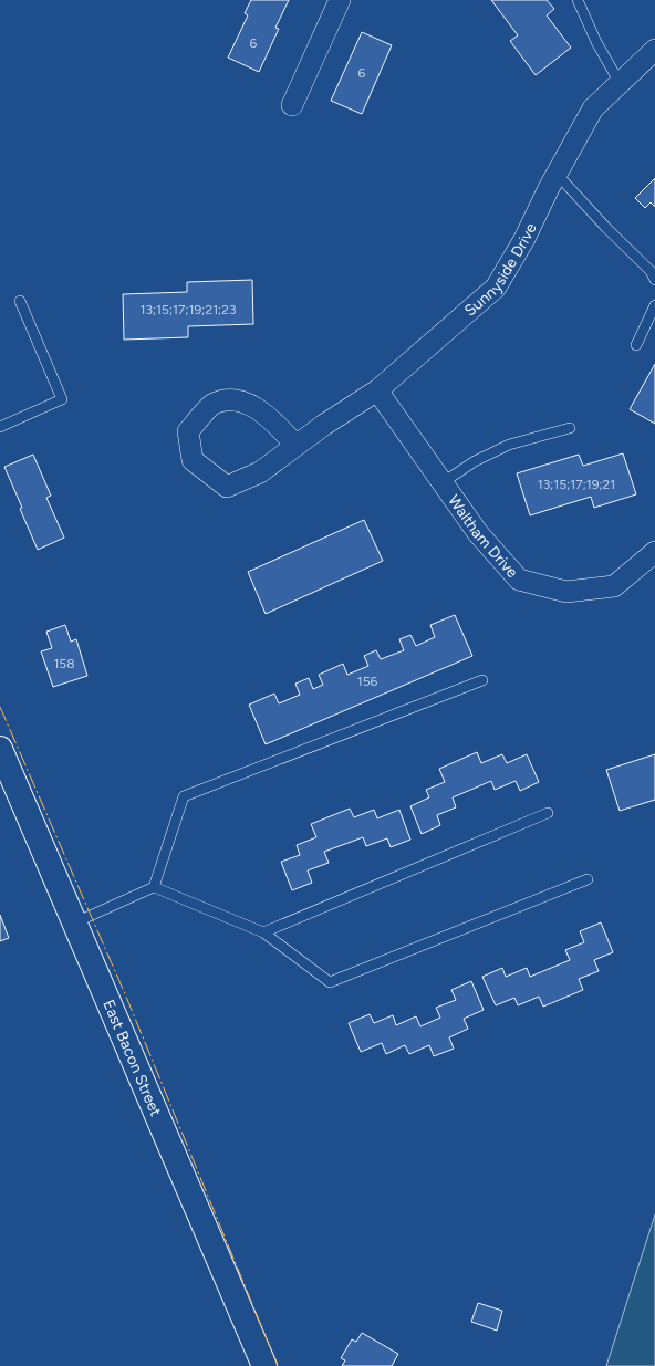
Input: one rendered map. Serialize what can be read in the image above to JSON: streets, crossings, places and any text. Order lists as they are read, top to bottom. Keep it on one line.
{"streets":{"main road":["East Bacon Street"],"street":["Sunnyside Drive","Waltham Drive"]},"crossings":[["Sunnyside Drive","Waltham Drive"]],"house_numbers":["6","6","13;15;17;19;21;23","13;15;17;19;21","158","156"]}
